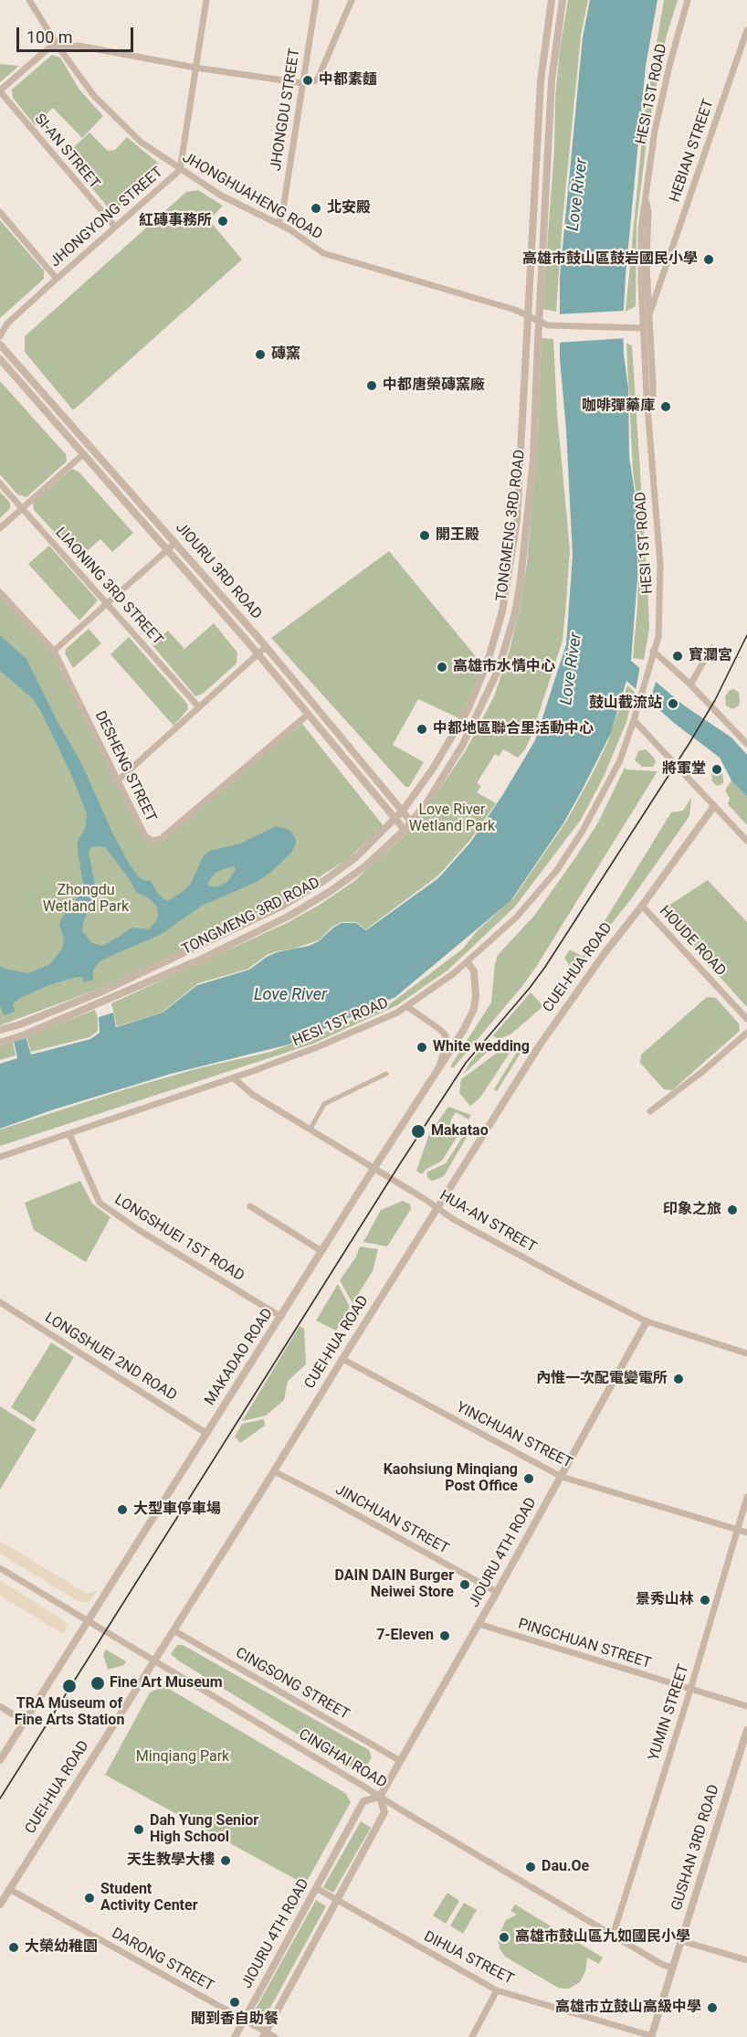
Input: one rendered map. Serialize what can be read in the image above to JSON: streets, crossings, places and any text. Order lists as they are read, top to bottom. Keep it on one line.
{"streets":{"street":["HESI 1ST ROAD","JHONGDU STREET","HEBIAN STREET","SI-AN STREET","JHONGHUAHENG ROAD","JHONGYONG STREET","TONGMENG 3RD ROAD","JIOURU 3RD ROAD","LIAONING 3RD STREET","DESHENG STREET","HOUDE ROAD","CUEI-HUA ROAD","HUA-AN STREET","LONGSHUEI 1ST ROAD","LONGSHUEI 2ND ROAD","MAKADAO ROAD","YINCHUAN STREET","JINCHUAN STREET","JIOURU 4TH ROAD","PINGCHUAN STREET","CINGSONG STREET","YUMIN STREET","CINGHAI ROAD","GUSHAN 3RD ROAD","DIHUA STREET","DARONG STREET"]},"crossings":[["HESI 1ST ROAD","HEBIAN STREET"],["HESI 1ST ROAD","HUA-AN STREET"],["HESI 1ST ROAD","LONGSHUEI 1ST ROAD"],["HESI 1ST ROAD","MAKADAO ROAD"],["JHONGDU STREET","JHONGHUAHENG ROAD"],["SI-AN STREET","JHONGYONG STREET"],["JHONGHUAHENG ROAD","JHONGYONG STREET"],["JHONGHUAHENG ROAD","TONGMENG 3RD ROAD"],["TONGMENG 3RD ROAD","JIOURU 3RD ROAD"],["JIOURU 3RD ROAD","DESHENG STREET"],["HOUDE ROAD","CUEI-HUA ROAD"],["CUEI-HUA ROAD","HUA-AN STREET"],["CUEI-HUA ROAD","YINCHUAN STREET"],["CUEI-HUA ROAD","JINCHUAN STREET"],["CUEI-HUA ROAD","CINGSONG STREET"],["CUEI-HUA ROAD","CINGHAI ROAD"],["CUEI-HUA ROAD","DARONG STREET"],["HUA-AN STREET","MAKADAO ROAD"],["HUA-AN STREET","JIOURU 4TH ROAD"],["LONGSHUEI 1ST ROAD","MAKADAO ROAD"],["LONGSHUEI 2ND ROAD","MAKADAO ROAD"],["MAKADAO ROAD","CINGHAI ROAD"],["YINCHUAN STREET","JIOURU 4TH ROAD"],["YINCHUAN STREET","YUMIN STREET"],["JINCHUAN STREET","JIOURU 4TH ROAD"],["JIOURU 4TH ROAD","PINGCHUAN STREET"],["JIOURU 4TH ROAD","CINGSONG STREET"],["JIOURU 4TH ROAD","CINGHAI ROAD"],["JIOURU 4TH ROAD","DIHUA STREET"],["JIOURU 4TH ROAD","DARONG STREET"],["PINGCHUAN STREET","YUMIN STREET"],["YUMIN STREET","CINGHAI ROAD"],["CINGHAI ROAD","GUSHAN 3RD ROAD"],["GUSHAN 3RD ROAD","DIHUA STREET"]],"water":["Love River"],"parks":["Love River Wetland Park","Zhongdu Wetland Park","Minqiang Park"],"places":["中都素麵","北安殿","紅磚事務所","高雄市鼓山區鼓岩國民小學","磚窯","中都唐榮磚窯廠","咖啡彈藥庫","開王殿","寶瀾宮","高雄市水情中心","鼓山截流站","中都地區聯合里活動中心","將軍堂","White wedding","Makatao","印象之旅","內惟一次配電變電所","Kaohsiung Minqiang Post Office","大型車停車場","DAIN DAIN Burger Neiwei Store","景秀山林","7-Eleven","Fine Art Museum","TRA Museum of Fine Arts Station","Dah Yung Senior High School","天生教學大樓","Dau.Oe","Student Activity Center","高雄市鼓山區九如國民小學","大榮幼稚園","聞到香自助餐","高雄市立鼓山高級中學"],"scale_bar":"100 m"}
